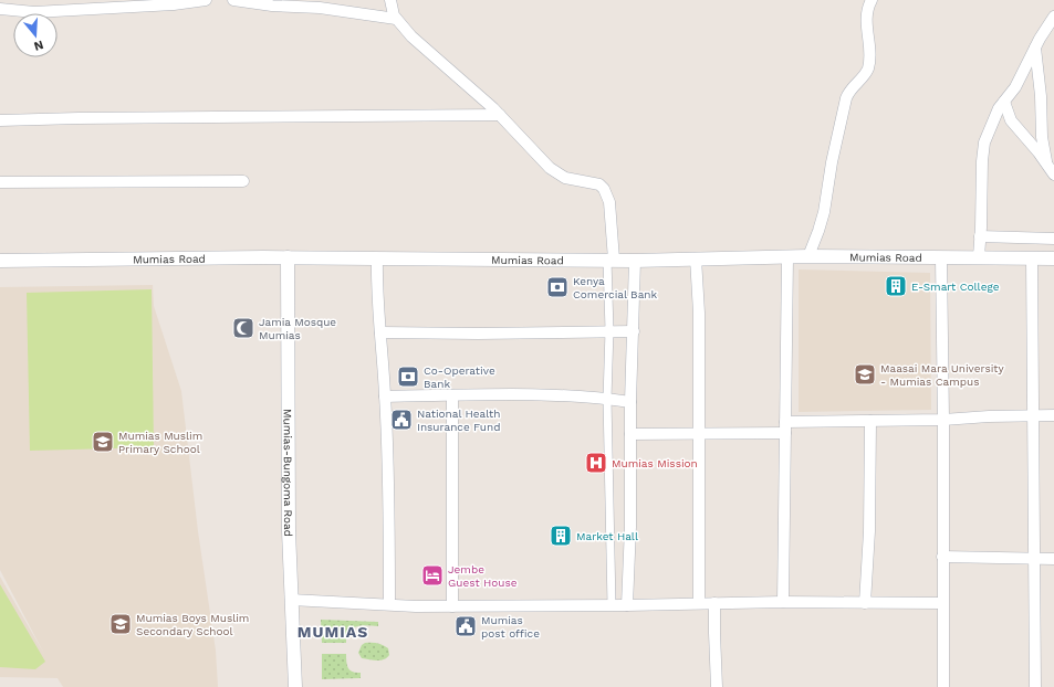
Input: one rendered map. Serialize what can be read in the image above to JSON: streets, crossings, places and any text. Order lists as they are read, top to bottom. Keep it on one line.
{"streets":{"street":["Mumias Road","Mumias-Bungoma Road"]},"crossings":[["Mumias Road","Mumias-Bungoma Road"]],"districts":["MUMIAS"],"places":{"building":["E-Smart College","Market Hall"],"bank":["Kenya Comercial Bank","Co-Operative Bank"],"mosque":["Jamia Mosque Mumias"],"school or university":["Maasai Mara University - Mumias Campus","Mumias Muslim Primary School","Mumias Boys Muslim Secondary School"],"public building":["National Health Insurance Fund","Mumias post office"],"hospital":["Mumias Mission"],"hotel":["Jembe Guest House"]},"north":"bottom"}
